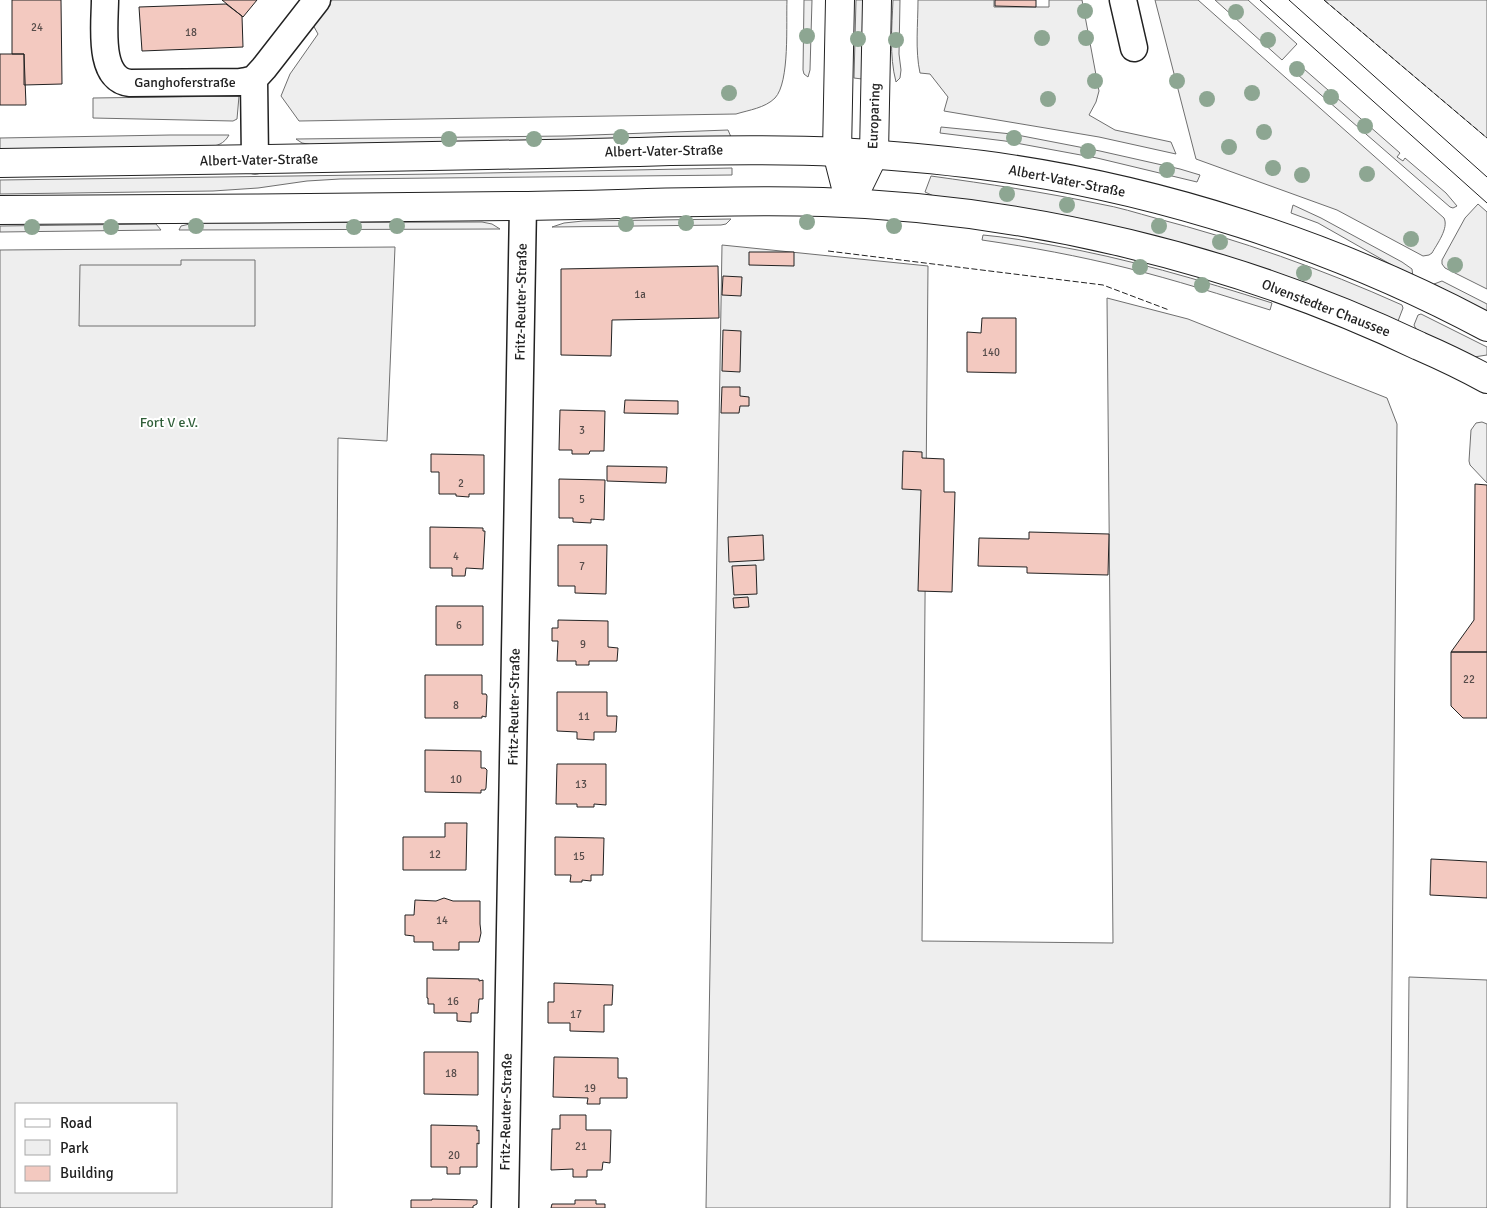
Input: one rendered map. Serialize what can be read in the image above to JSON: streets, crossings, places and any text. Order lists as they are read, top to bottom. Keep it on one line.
{"streets":{"main road":["Europaring","Albert-Vater-Straße","Olvenstedter Chaussee"],"street":["Ganghoferstraße","Fritz-Reuter-Straße"]},"crossings":[["Ganghoferstraße","Albert-Vater-Straße"],["Europaring","Albert-Vater-Straße"],["Europaring","Olvenstedter Chaussee"]],"parks":["Fort V e.V."],"house_numbers":["24","18","1a","140","3","2","5","4","7","6","9","22","8","11","10","13","12","15","14","16","17","18","19","21","20"],"legend":["Road","Park","Building"]}
